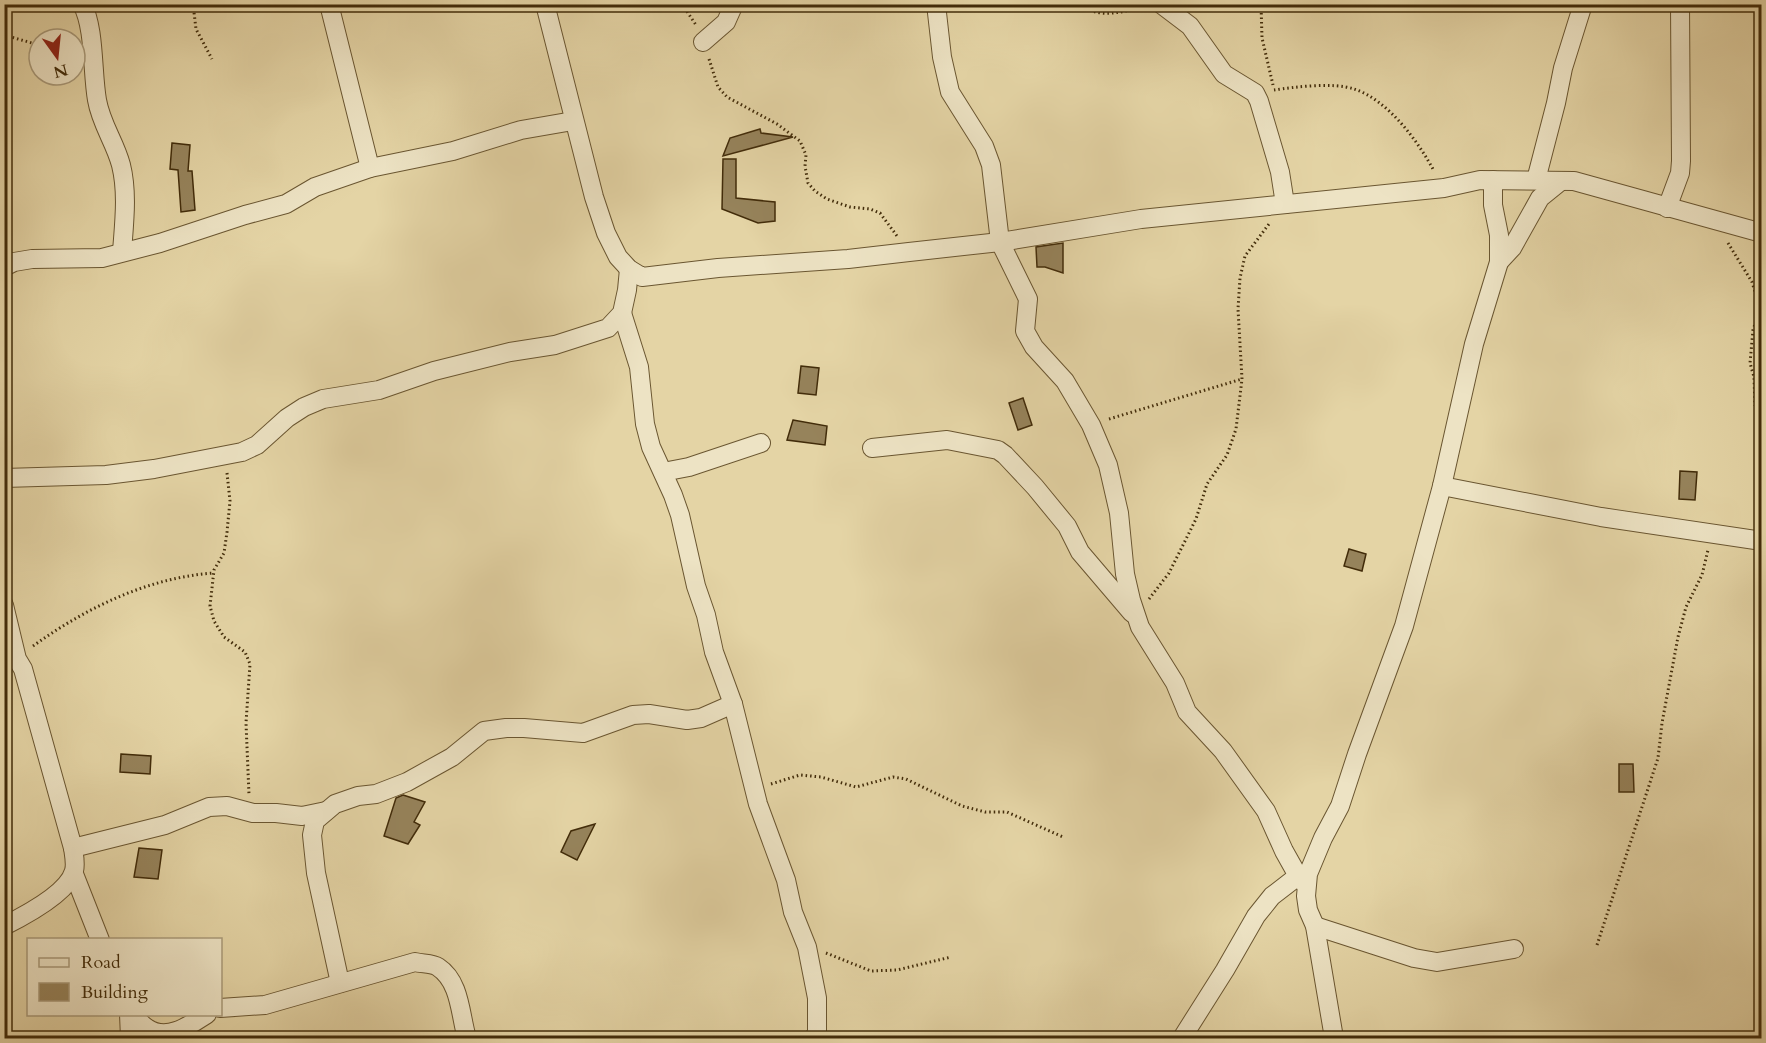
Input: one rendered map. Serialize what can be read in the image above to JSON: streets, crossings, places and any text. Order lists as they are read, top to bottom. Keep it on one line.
{"legend":["Road","Building"],"north":"bottom"}
